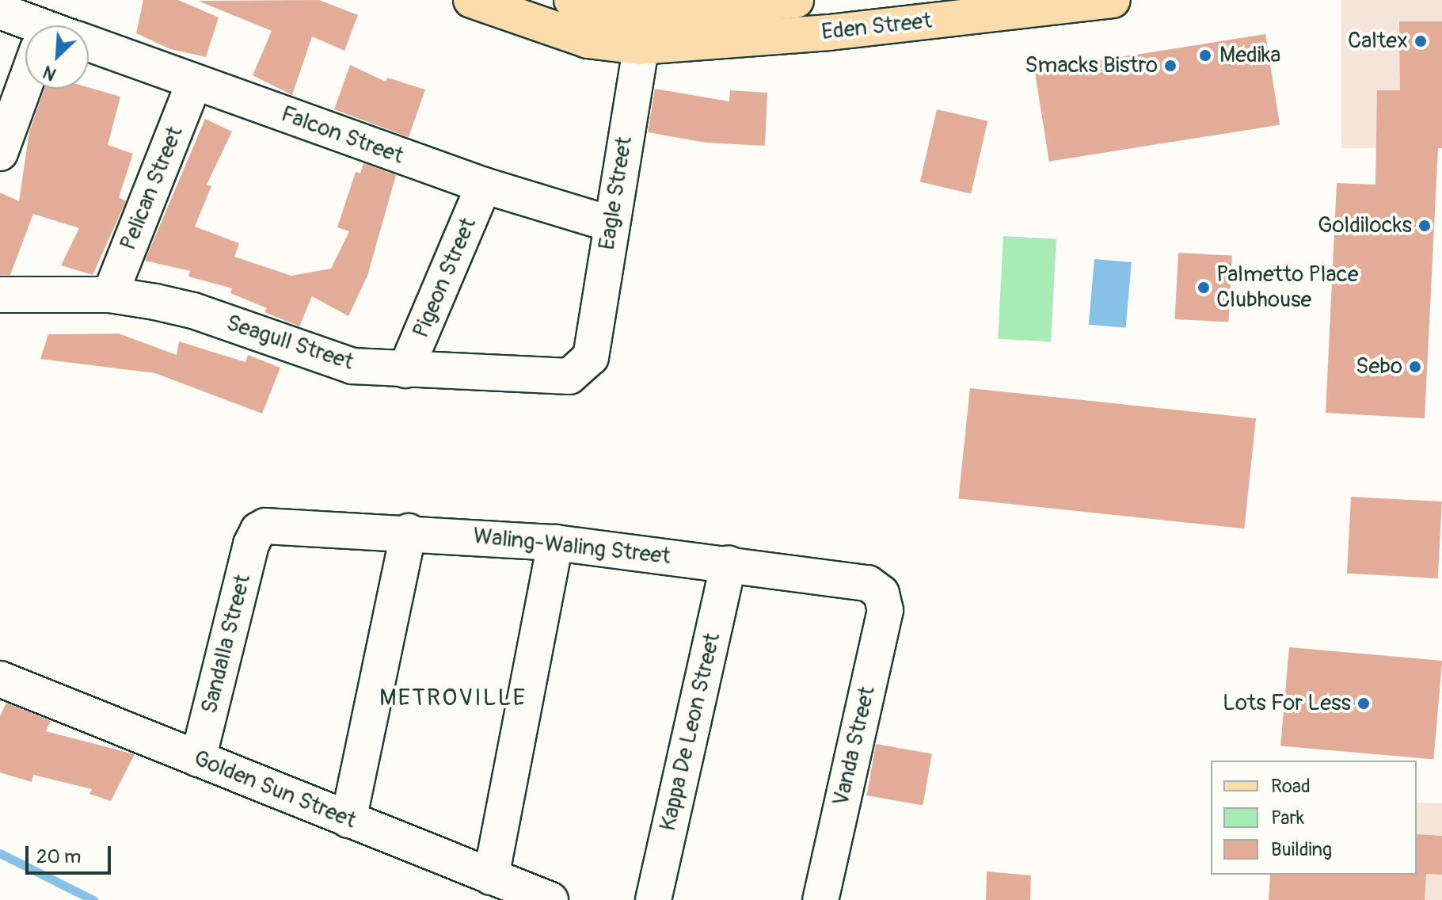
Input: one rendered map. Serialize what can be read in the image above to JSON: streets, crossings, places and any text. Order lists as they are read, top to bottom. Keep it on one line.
{"streets":{"main road":["Eden Street"],"street":["Falcon Street","Pelican Street","Eagle Street","Pigeon Street","Seagull Street","Waling-Waling Street","Sandalla Street","Kappa De Leon Street","Vanda Street","Golden Sun Street"]},"crossings":[["Eden Street","Eagle Street"],["Falcon Street","Pelican Street"],["Falcon Street","Eagle Street"],["Falcon Street","Pigeon Street"],["Pelican Street","Seagull Street"],["Eagle Street","Seagull Street"],["Pigeon Street","Seagull Street"],["Waling-Waling Street","Sandalla Street"],["Waling-Waling Street","Kappa De Leon Street"],["Waling-Waling Street","Vanda Street"],["Sandalla Street","Golden Sun Street"]],"districts":["METROVILLE"],"places":["Caltex","Medika","Smacks Bistro","Goldilocks","Palmetto Place Clubhouse","Sebo","Lots For Less"],"legend":["Road","Park","Building"],"scale_bar":"20 m","north":"bottom left"}
